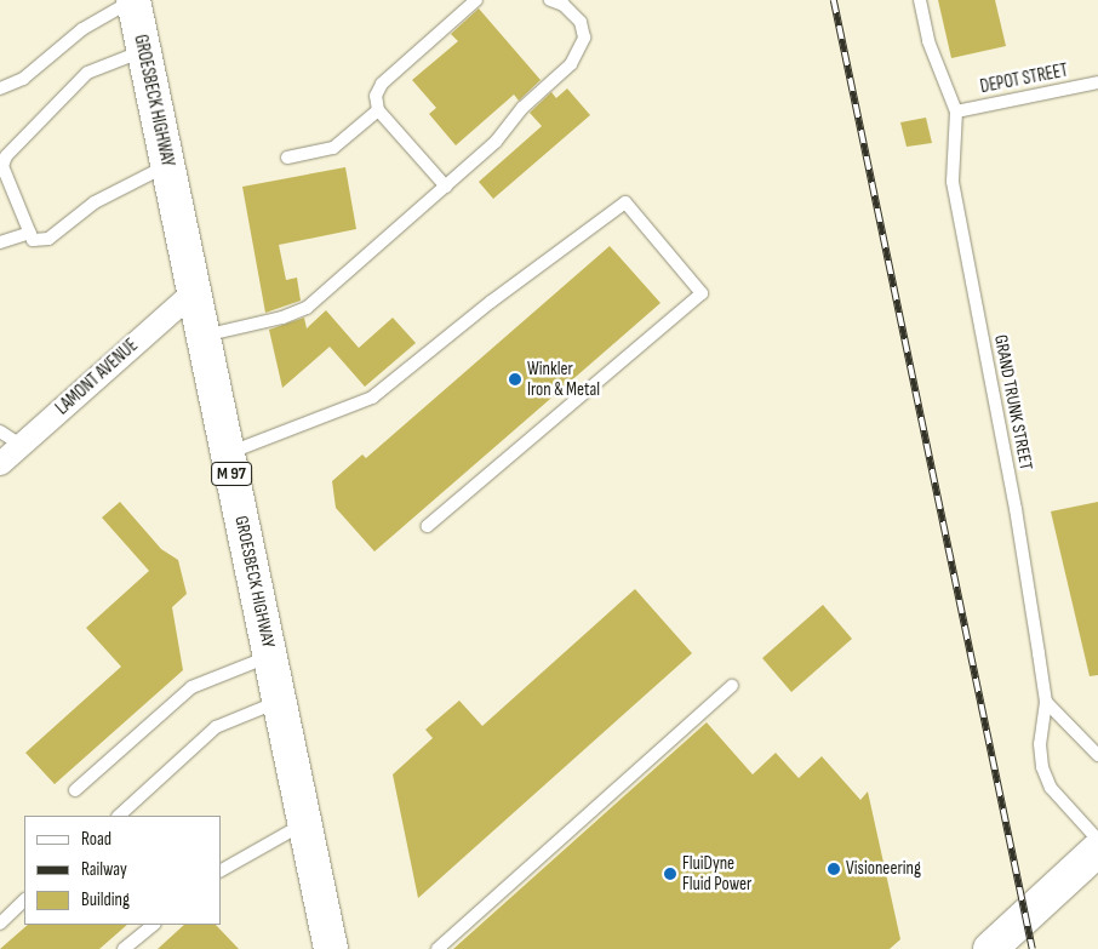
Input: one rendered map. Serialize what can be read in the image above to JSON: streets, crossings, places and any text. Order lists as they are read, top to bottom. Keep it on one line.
{"streets":{"main road":["GROESBECK HIGHWAY","M 97"],"street":["LAMONT AVENUE"],"lane":["DEPOT STREET","GRAND TRUNK STREET"]},"crossings":[["DEPOT STREET","GRAND TRUNK STREET"],["GROESBECK HIGHWAY","LAMONT AVENUE"]],"places":["Winkler Iron & Metal","Visioneering","FluiDyne Fluid Power"],"legend":["Road","Railway","Building"]}
